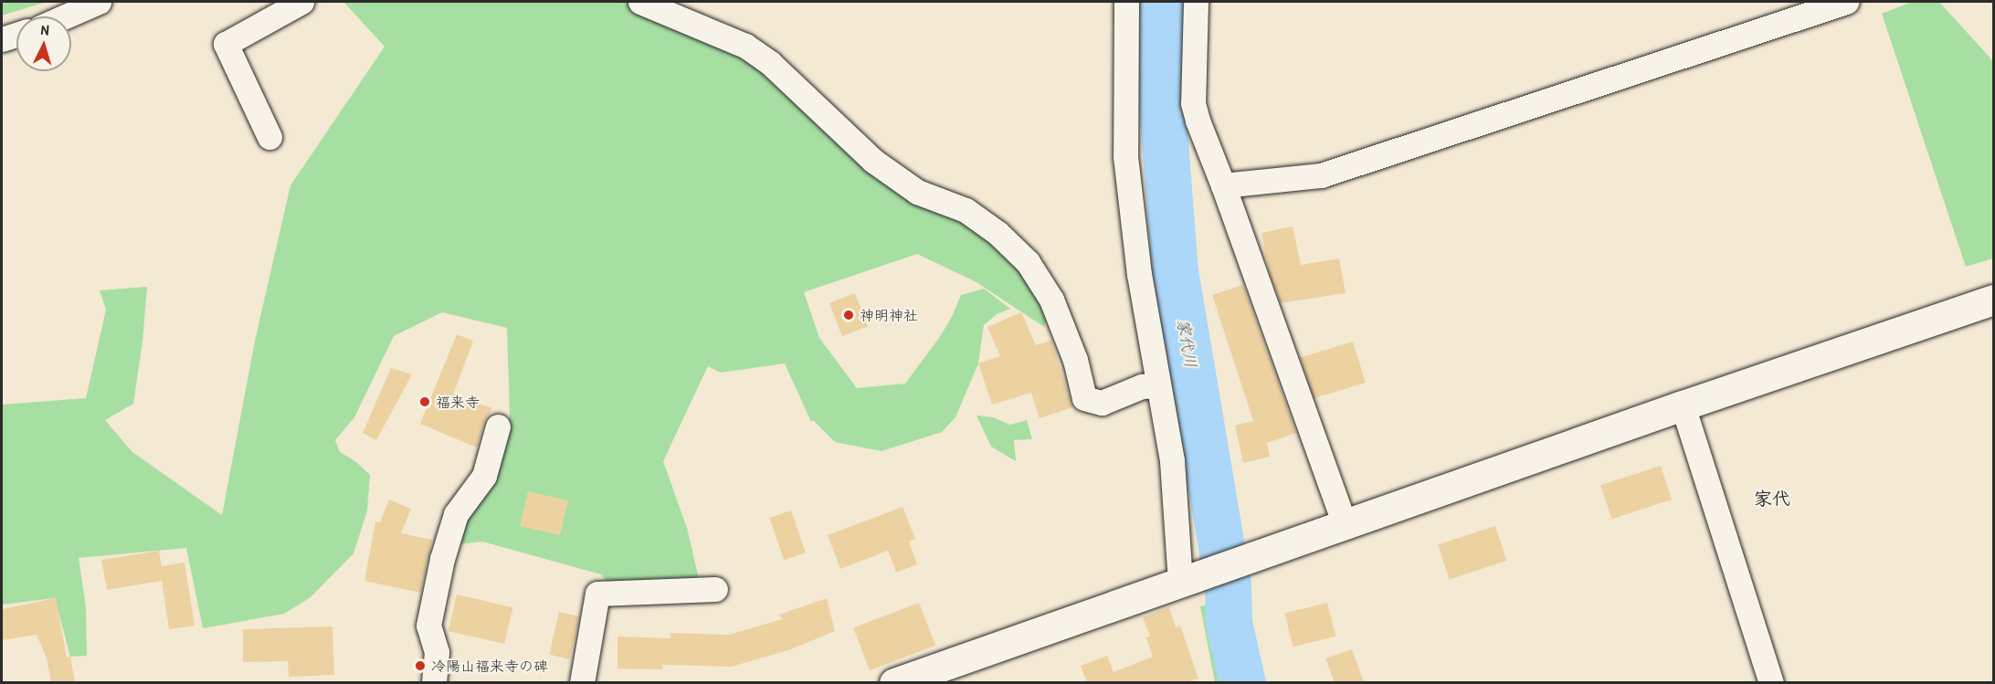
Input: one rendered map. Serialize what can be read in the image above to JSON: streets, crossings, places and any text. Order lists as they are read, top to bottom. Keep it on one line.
{"districts":["家代"],"water":["家代川"],"places":["神明神社","福来寺","冷陽山福来寺の碑"],"north":"top"}
